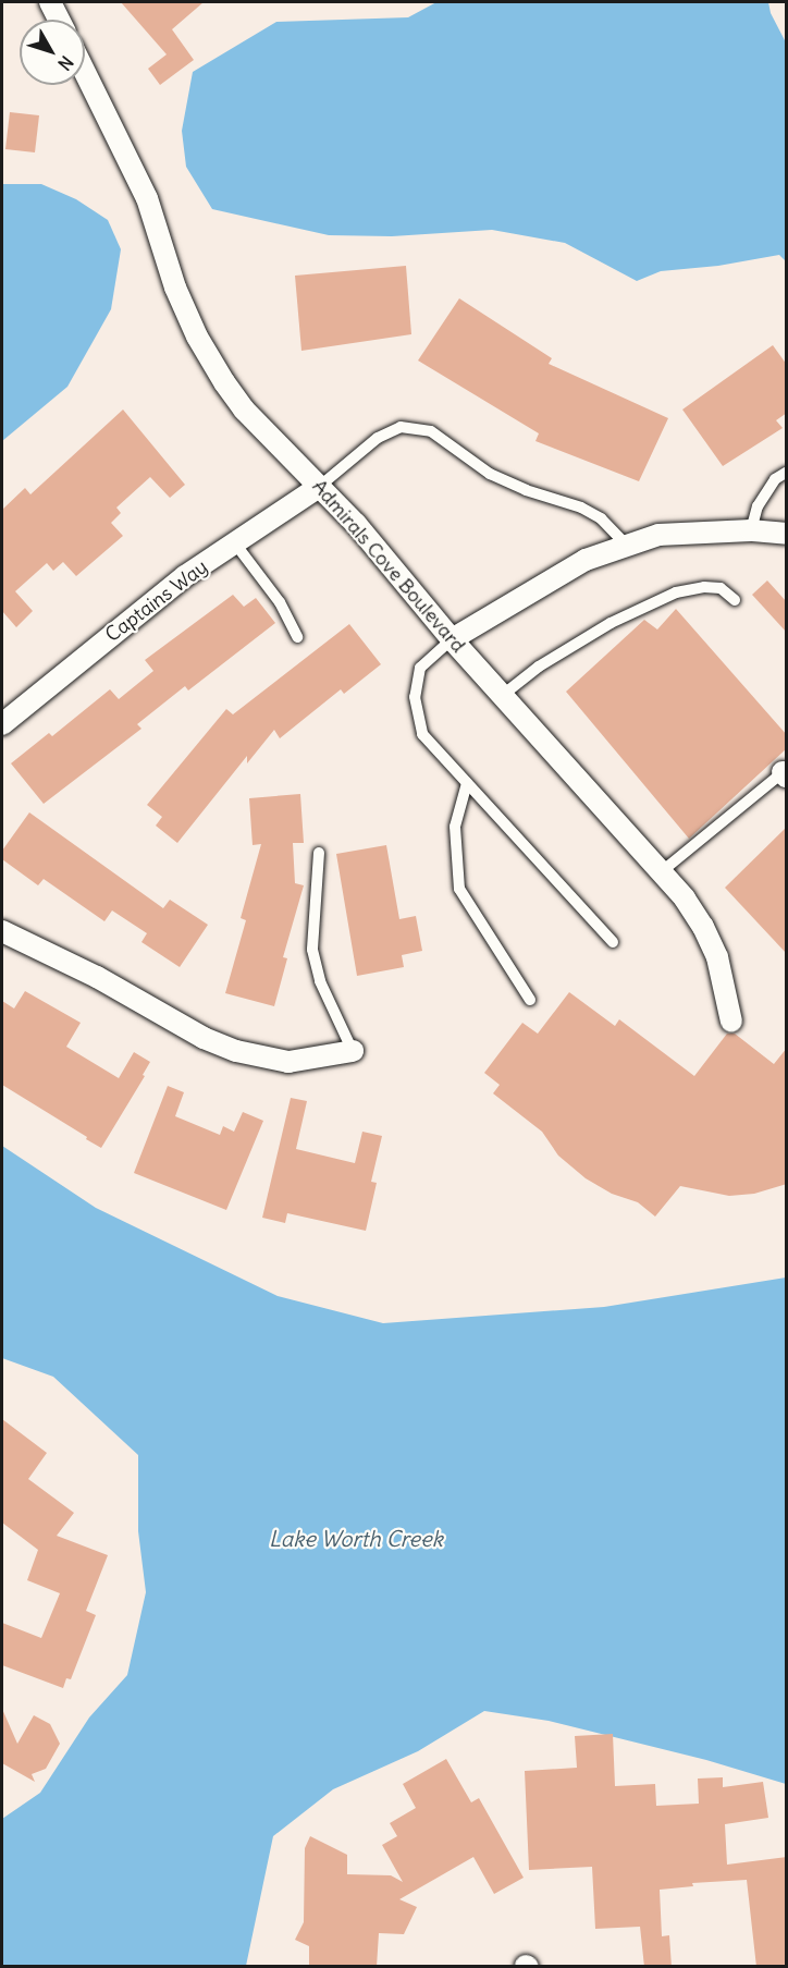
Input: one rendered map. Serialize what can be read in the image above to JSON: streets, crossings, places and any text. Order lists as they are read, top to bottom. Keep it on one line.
{"streets":{"street":["Admirals Cove Boulevard","Captains Way"]},"crossings":[["Admirals Cove Boulevard","Captains Way"]],"water":["Lake Worth Creek"],"north":"bottom right"}
